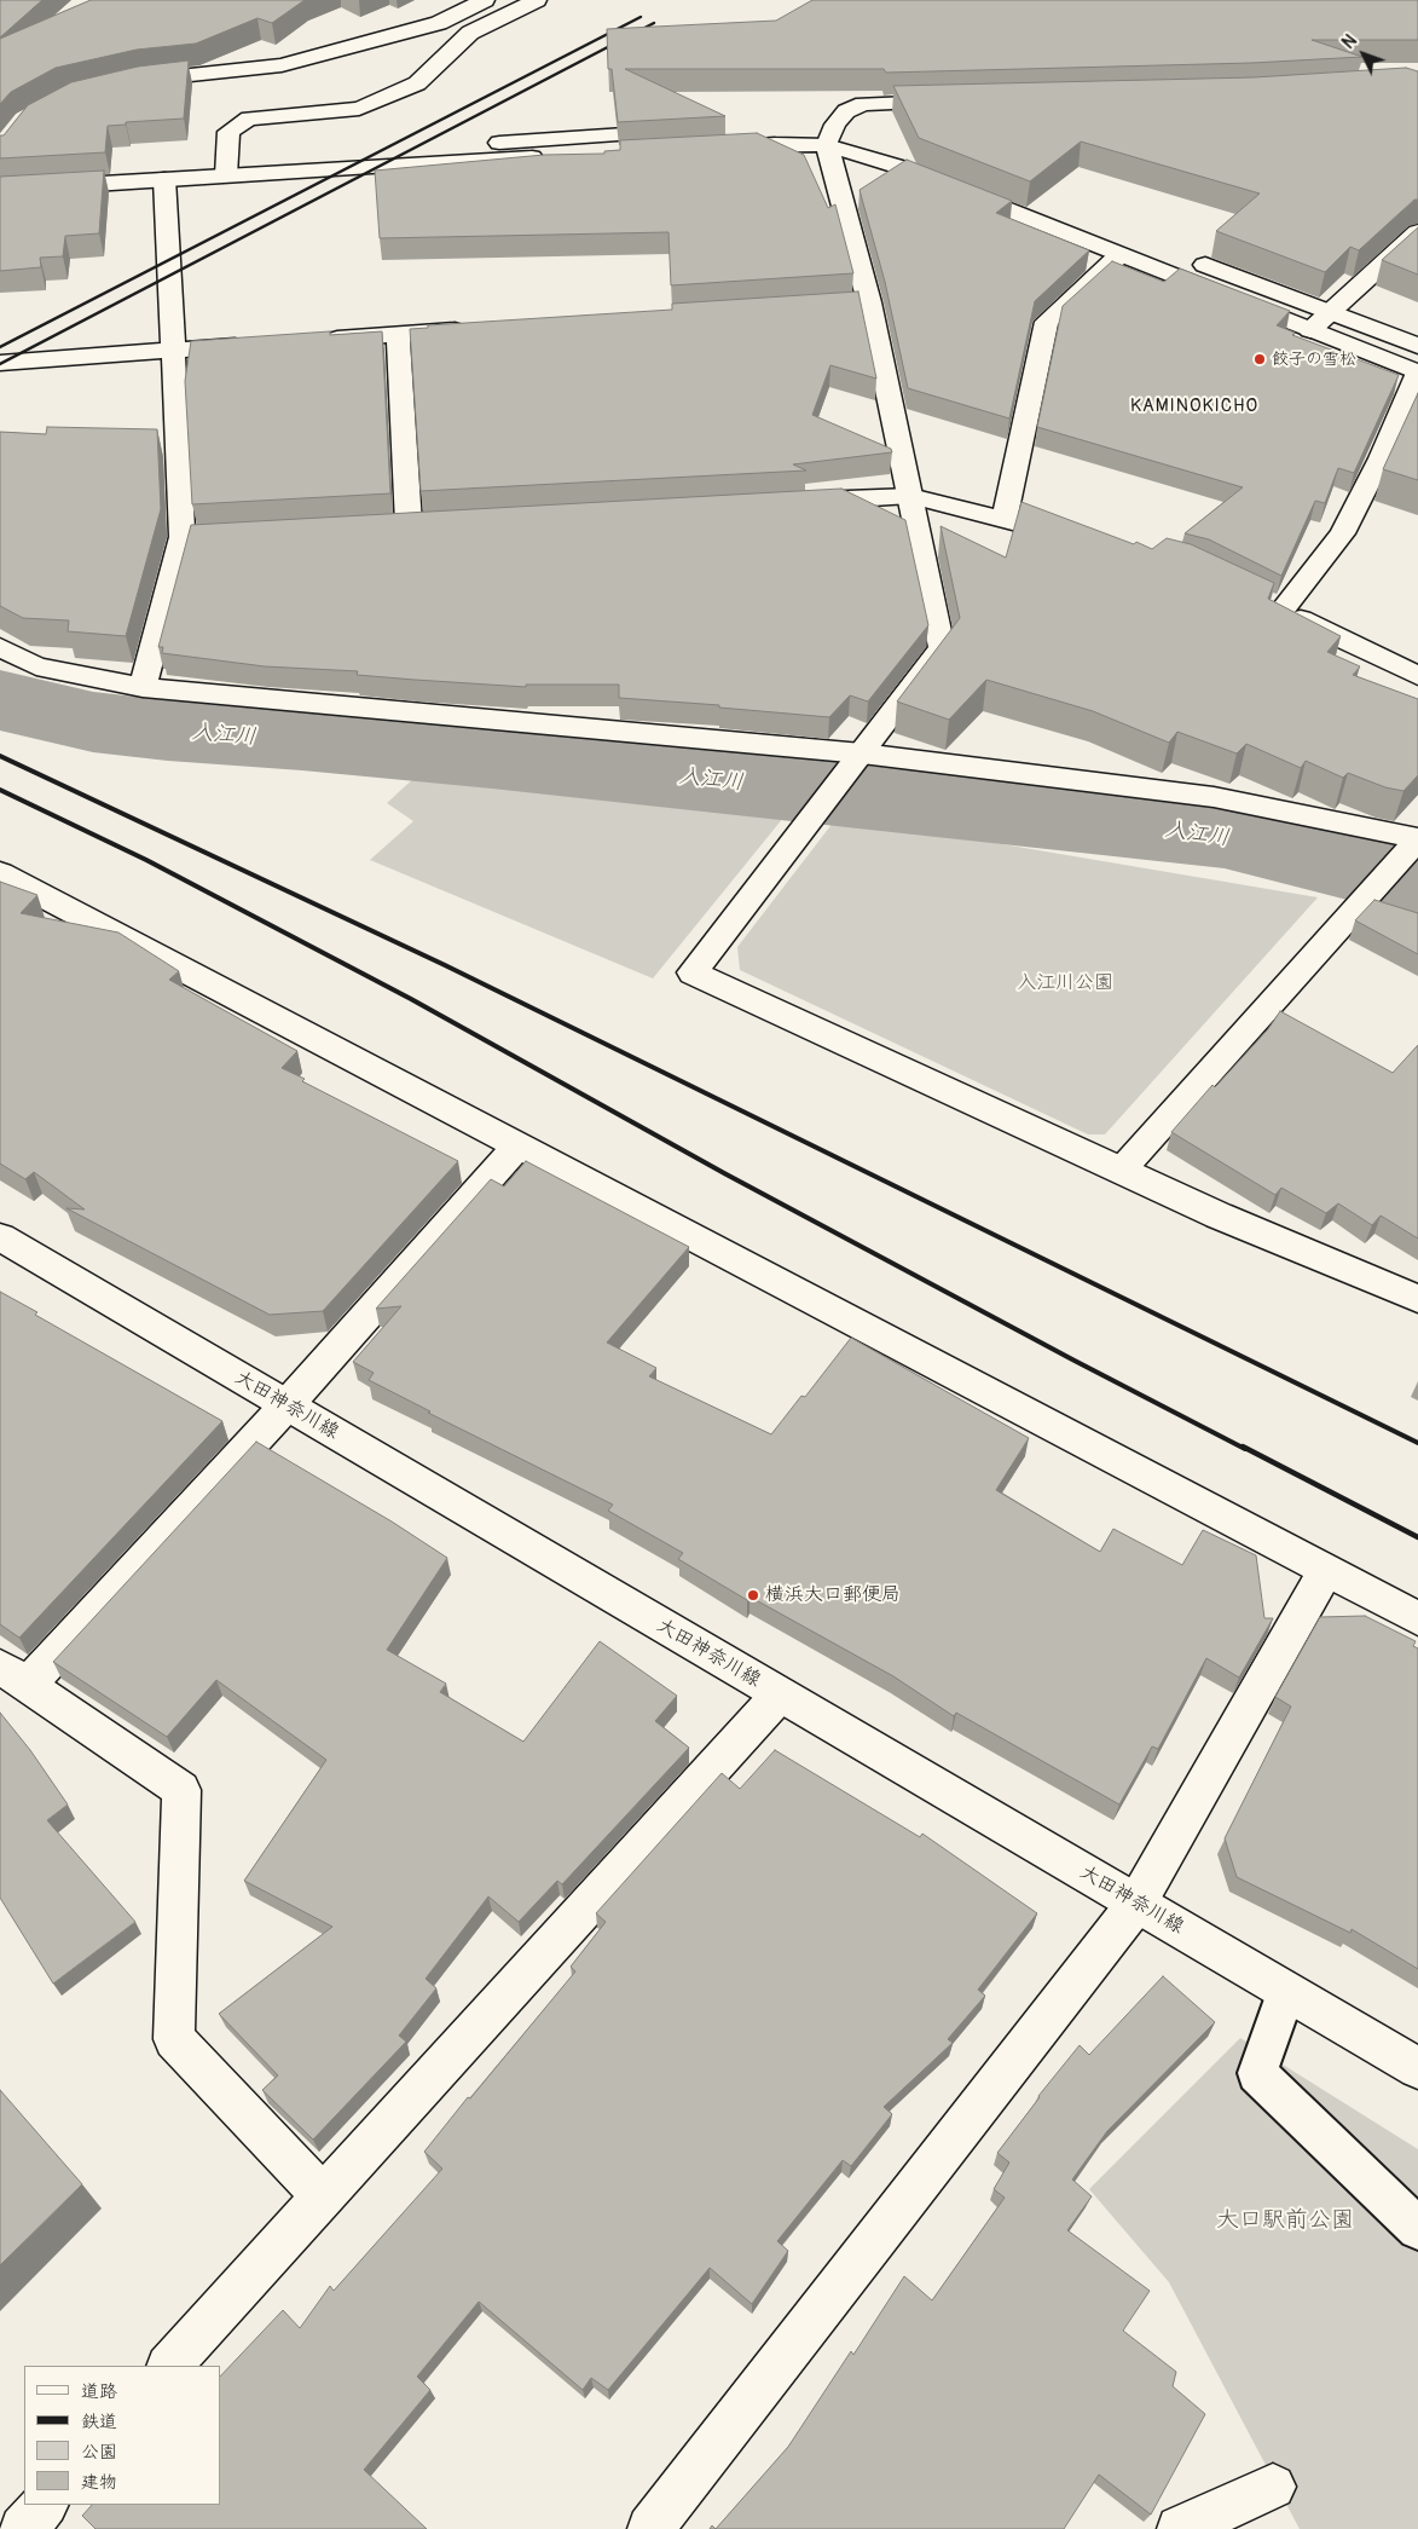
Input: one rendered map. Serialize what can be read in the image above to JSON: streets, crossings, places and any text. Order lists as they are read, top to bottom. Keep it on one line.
{"streets":{"street":["大田神奈川線"]},"districts":["KAMINOKICHO"],"water":["入江川"],"parks":["入江川公園","大口駅前公園"],"places":["餃子の雪松","横浜大口郵便局"],"legend":["道路","鉄道","公園","建物"],"north":"top left"}
